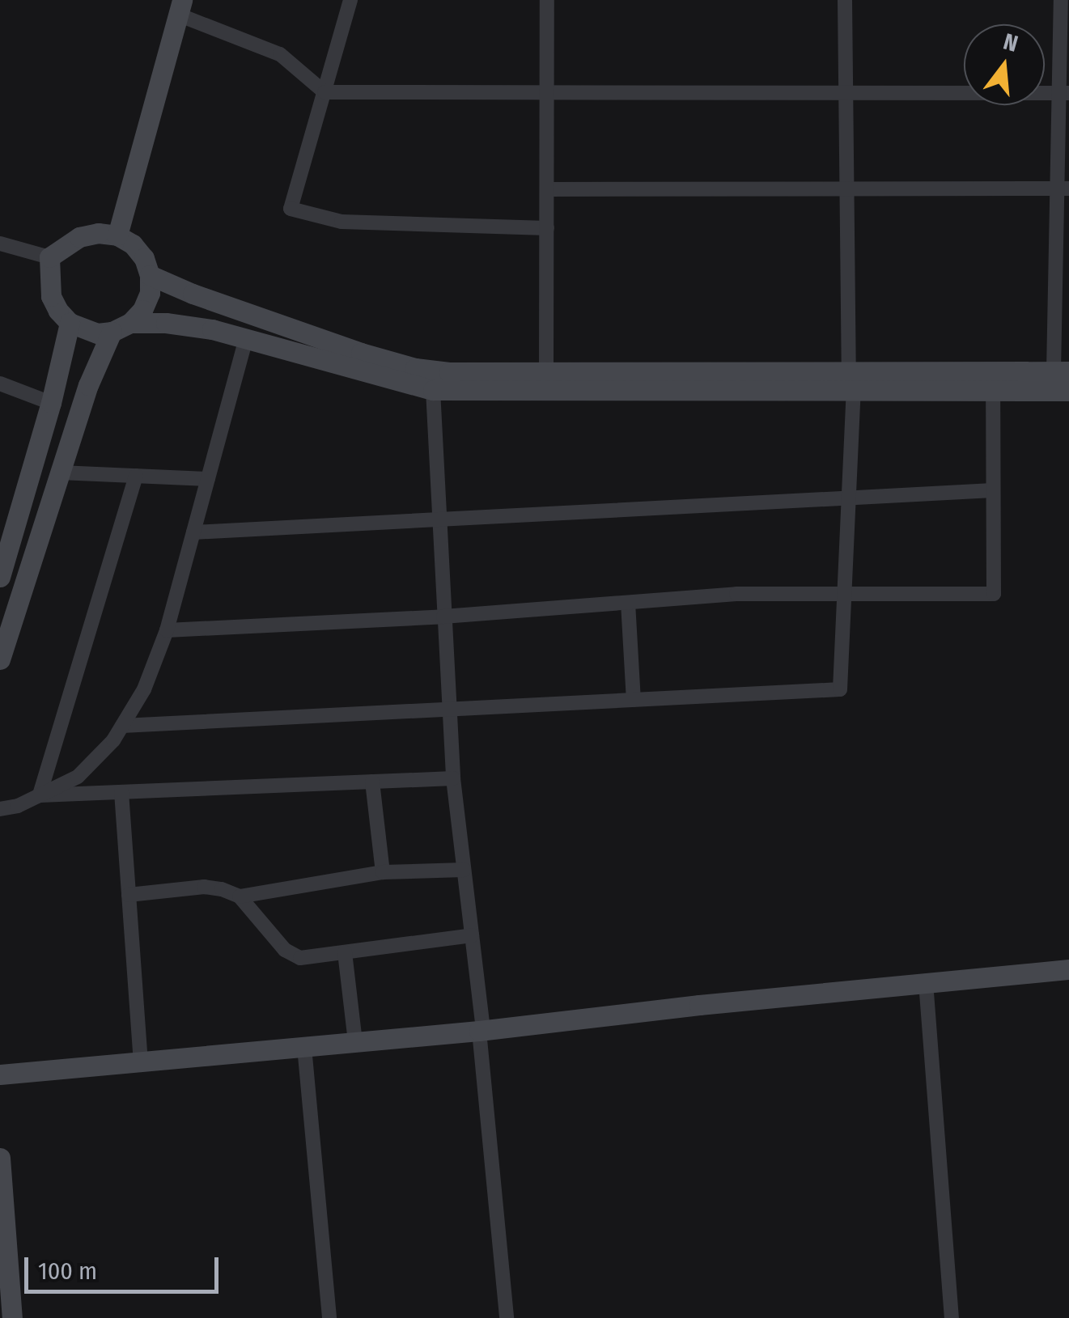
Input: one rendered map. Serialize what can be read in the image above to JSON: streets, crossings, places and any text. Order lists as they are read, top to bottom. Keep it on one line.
{"scale_bar":"100 m","north":"top"}
